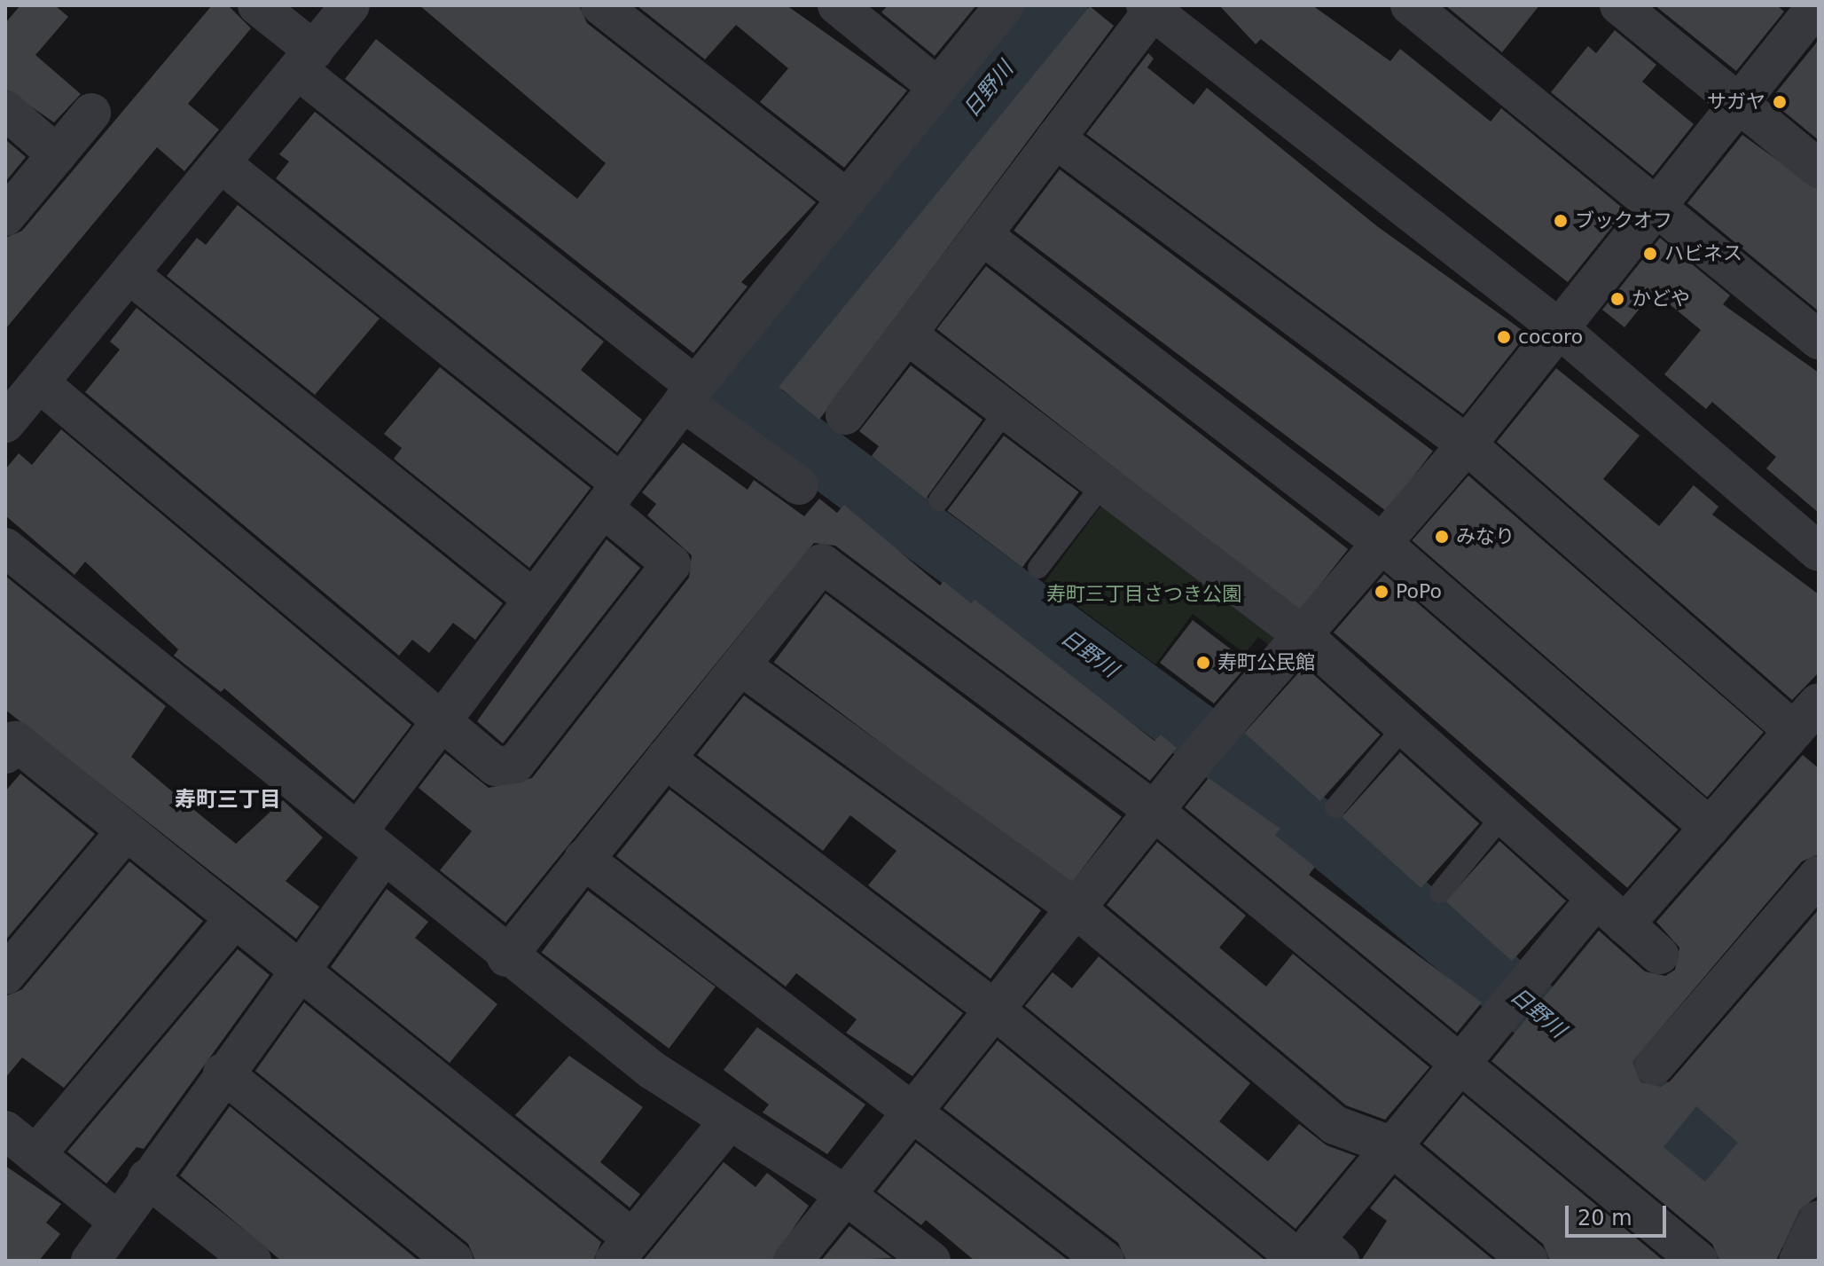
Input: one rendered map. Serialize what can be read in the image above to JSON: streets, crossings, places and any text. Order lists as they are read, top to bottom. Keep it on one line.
{"districts":["寿町三丁目"],"water":["日野川"],"parks":["寿町三丁目さつき公園"],"places":["サガヤ","ブックオフ","ハビネス","かどや","cocoro","みなり","PoPo","寿町公民館"],"scale_bar":"20 m"}
